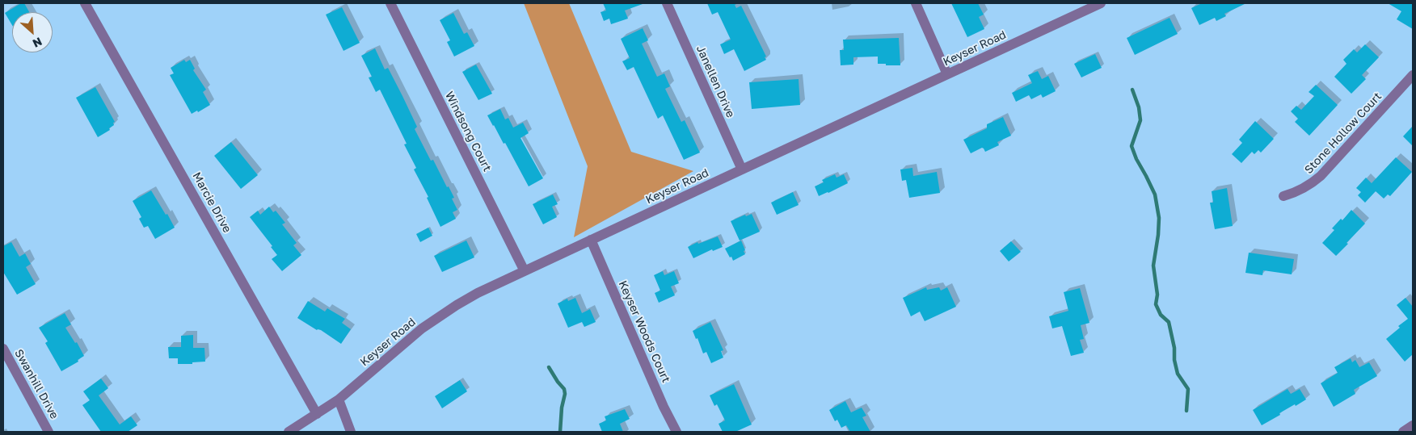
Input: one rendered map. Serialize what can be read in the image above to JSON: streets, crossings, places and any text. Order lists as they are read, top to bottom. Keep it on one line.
{"streets":{"street":["Keyser Road","Janellen Drive","Windsong Court","Stone Hollow Court","Marcie Drive","Keyser Woods Court","Swanhill Drive"]},"crossings":[["Keyser Road","Janellen Drive"],["Keyser Road","Windsong Court"],["Keyser Road","Marcie Drive"],["Keyser Road","Keyser Woods Court"]],"north":"bottom right"}
